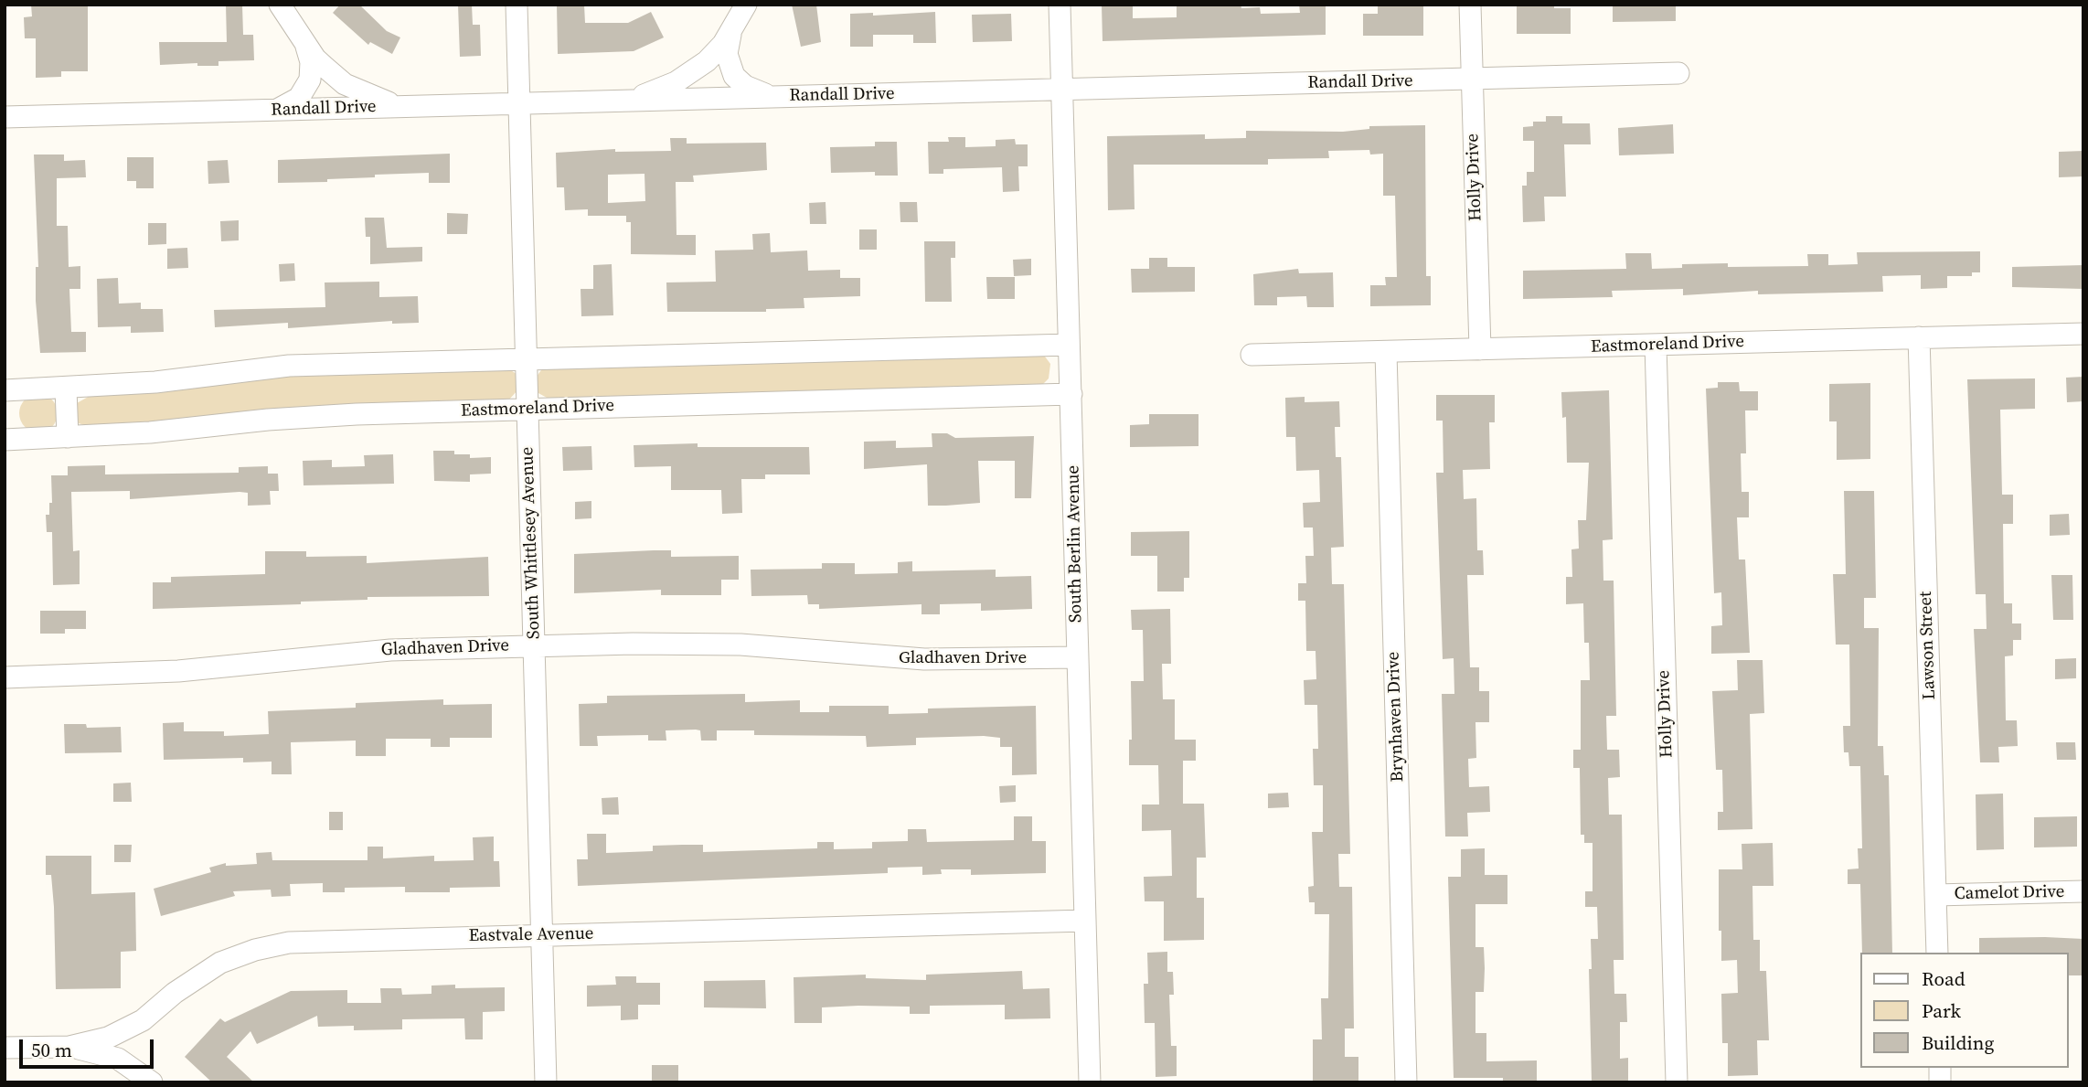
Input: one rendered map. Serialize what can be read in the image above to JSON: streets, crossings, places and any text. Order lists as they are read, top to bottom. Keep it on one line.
{"streets":{"street":["Randall Drive","Holly Drive","Eastmoreland Drive","South Whittlesey Avenue","South Berlin Avenue","Lawson Street","Gladhaven Drive","Brynhaven Drive","Camelot Drive","Eastvale Avenue"]},"crossings":[["Randall Drive","Holly Drive"],["Randall Drive","South Whittlesey Avenue"],["Randall Drive","South Berlin Avenue"],["Holly Drive","Eastmoreland Drive"],["Eastmoreland Drive","South Whittlesey Avenue"],["Eastmoreland Drive","South Berlin Avenue"],["Eastmoreland Drive","Lawson Street"],["Eastmoreland Drive","Brynhaven Drive"],["South Whittlesey Avenue","Gladhaven Drive"],["South Whittlesey Avenue","Eastvale Avenue"],["South Berlin Avenue","Gladhaven Drive"],["South Berlin Avenue","Eastvale Avenue"],["Lawson Street","Camelot Drive"]],"legend":["Road","Park","Building"],"scale_bar":"50 m"}
